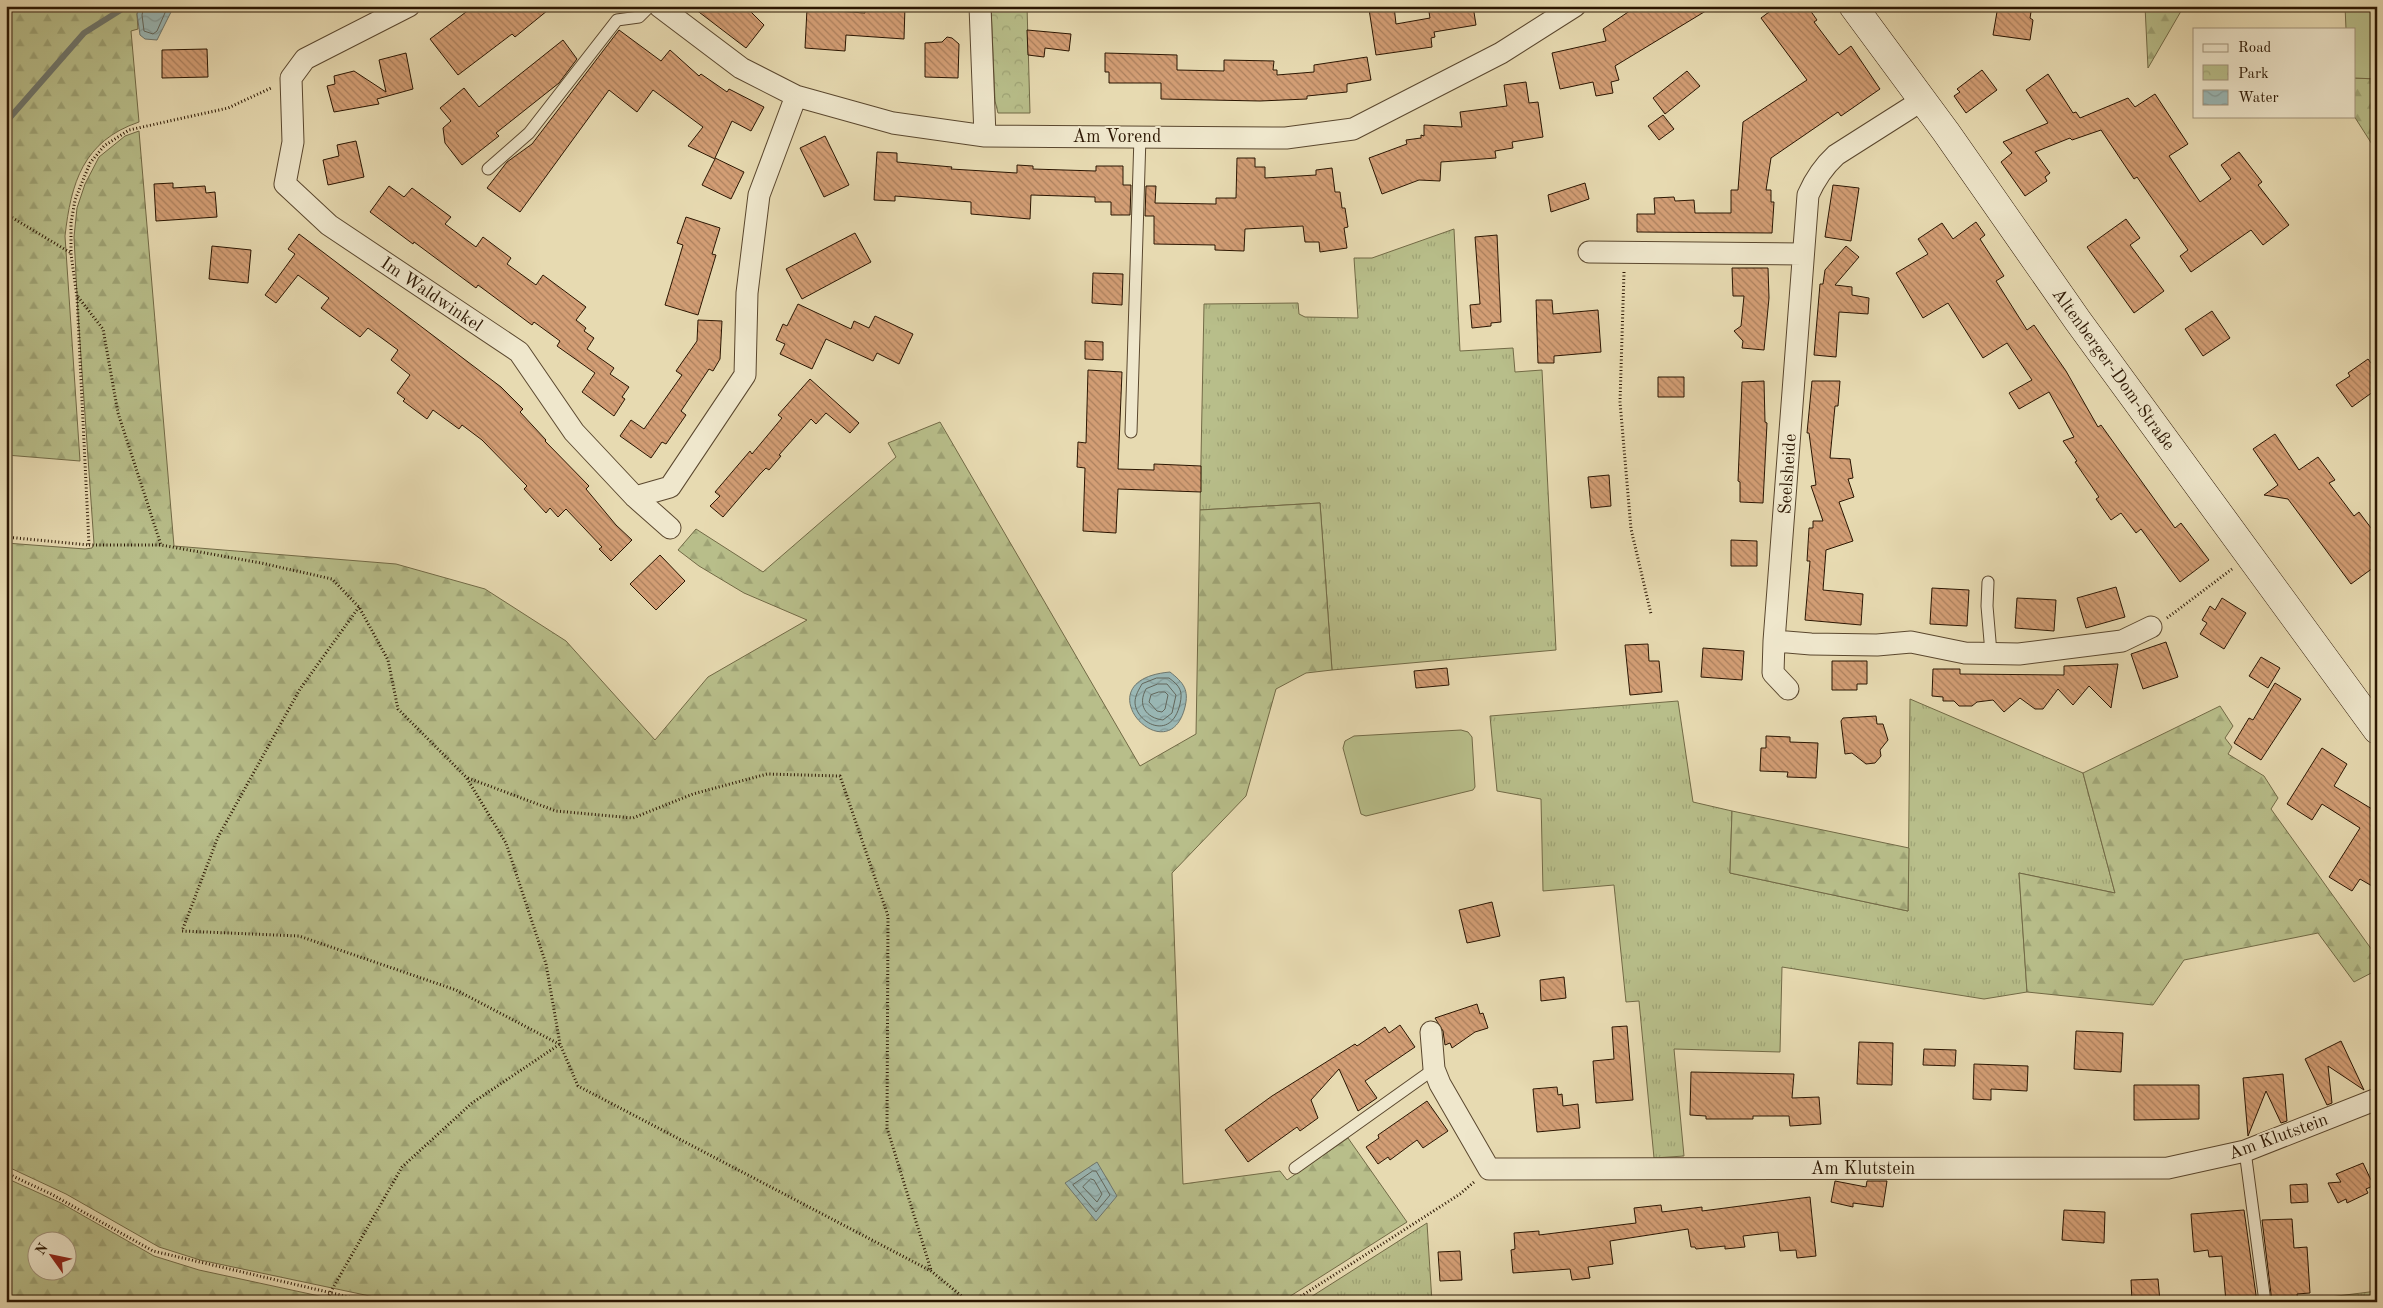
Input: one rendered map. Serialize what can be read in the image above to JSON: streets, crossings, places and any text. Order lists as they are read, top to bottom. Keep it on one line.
{"streets":{"main road":["Altenberger-Dom-Straße"],"street":["Am Vorend","Im Waldwinkel","Seelsheide","Am Klutstein"]},"crossings":[["Altenberger-Dom-Straße","Seelsheide"]],"legend":["Road","Park","Water"],"north":"top left"}
